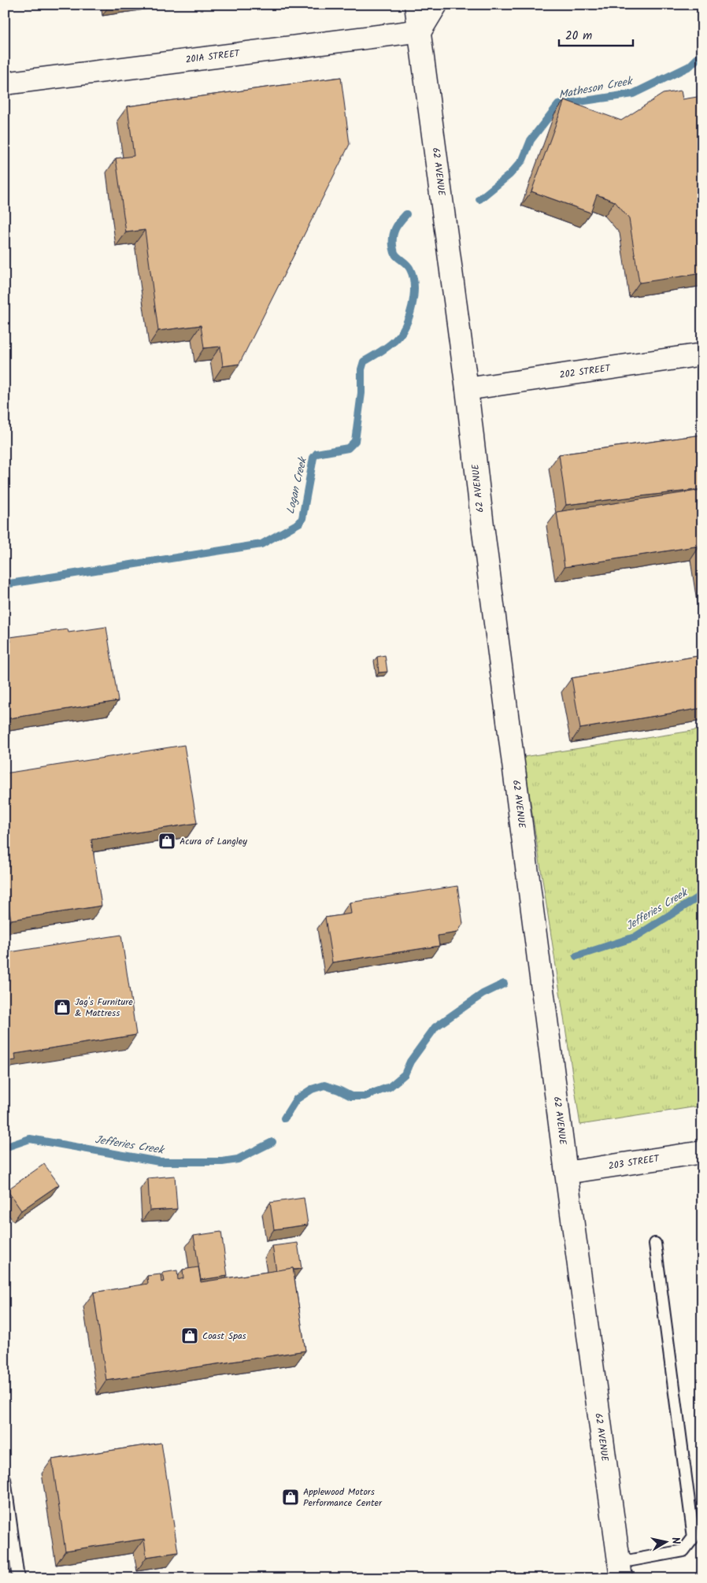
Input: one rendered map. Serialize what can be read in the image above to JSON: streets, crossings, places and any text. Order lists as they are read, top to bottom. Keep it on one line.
{"streets":{"street":["201A STREET","62 AVENUE","202 STREET","203 STREET"]},"crossings":[["201A STREET","62 AVENUE"],["62 AVENUE","202 STREET"],["62 AVENUE","203 STREET"]],"water":["Matheson Creek","Logan Creek","Jefferies Creek"],"places":{"shop":["Acura of Langley","Jag's Furniture & Mattress","Coast Spas","Applewood Motors Performance Center"]},"scale_bar":"20 m","north":"right"}
